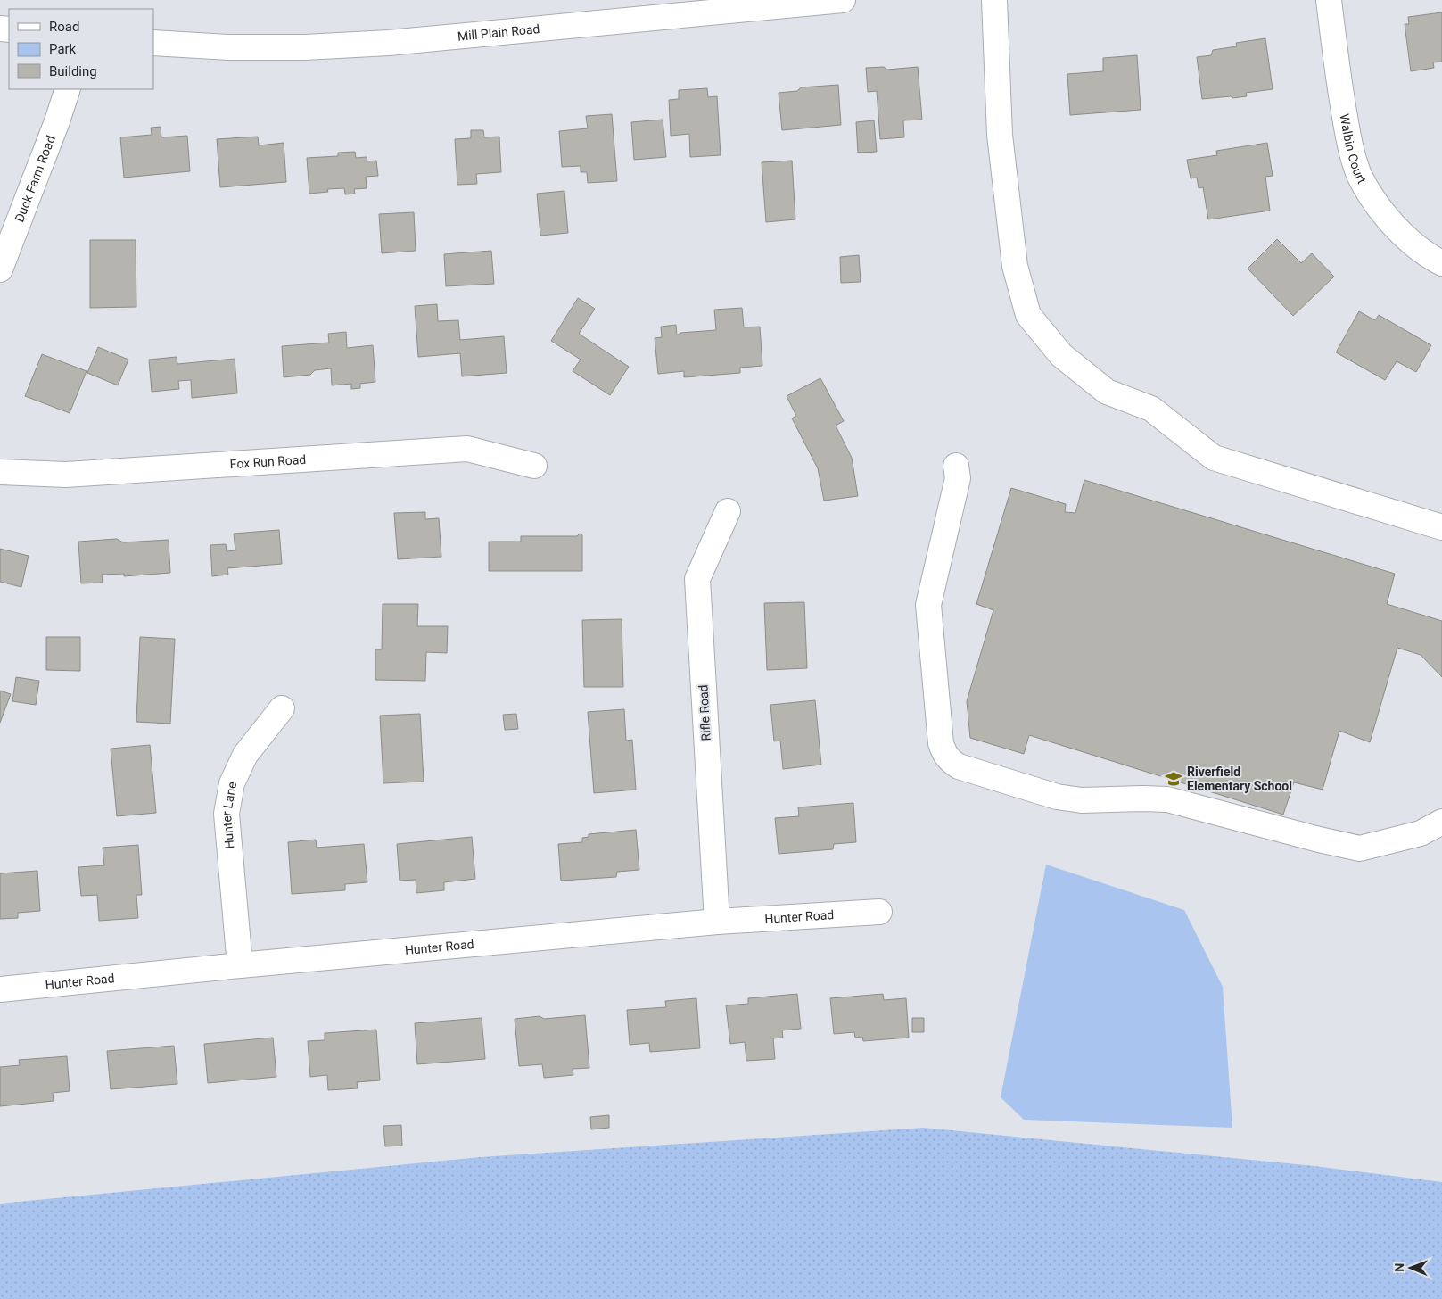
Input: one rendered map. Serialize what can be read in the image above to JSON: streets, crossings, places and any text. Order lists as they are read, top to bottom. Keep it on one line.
{"streets":{"street":["Mill Plain Road","Walbin Court","Duck Farm Road","Fox Run Road","Rifle Road","Hunter Lane","Hunter Road"]},"crossings":[["Rifle Road","Hunter Road"],["Hunter Lane","Hunter Road"]],"places":{"school or university":["Riverfield Elementary School"]},"legend":["Road","Park","Building"],"north":"left"}
